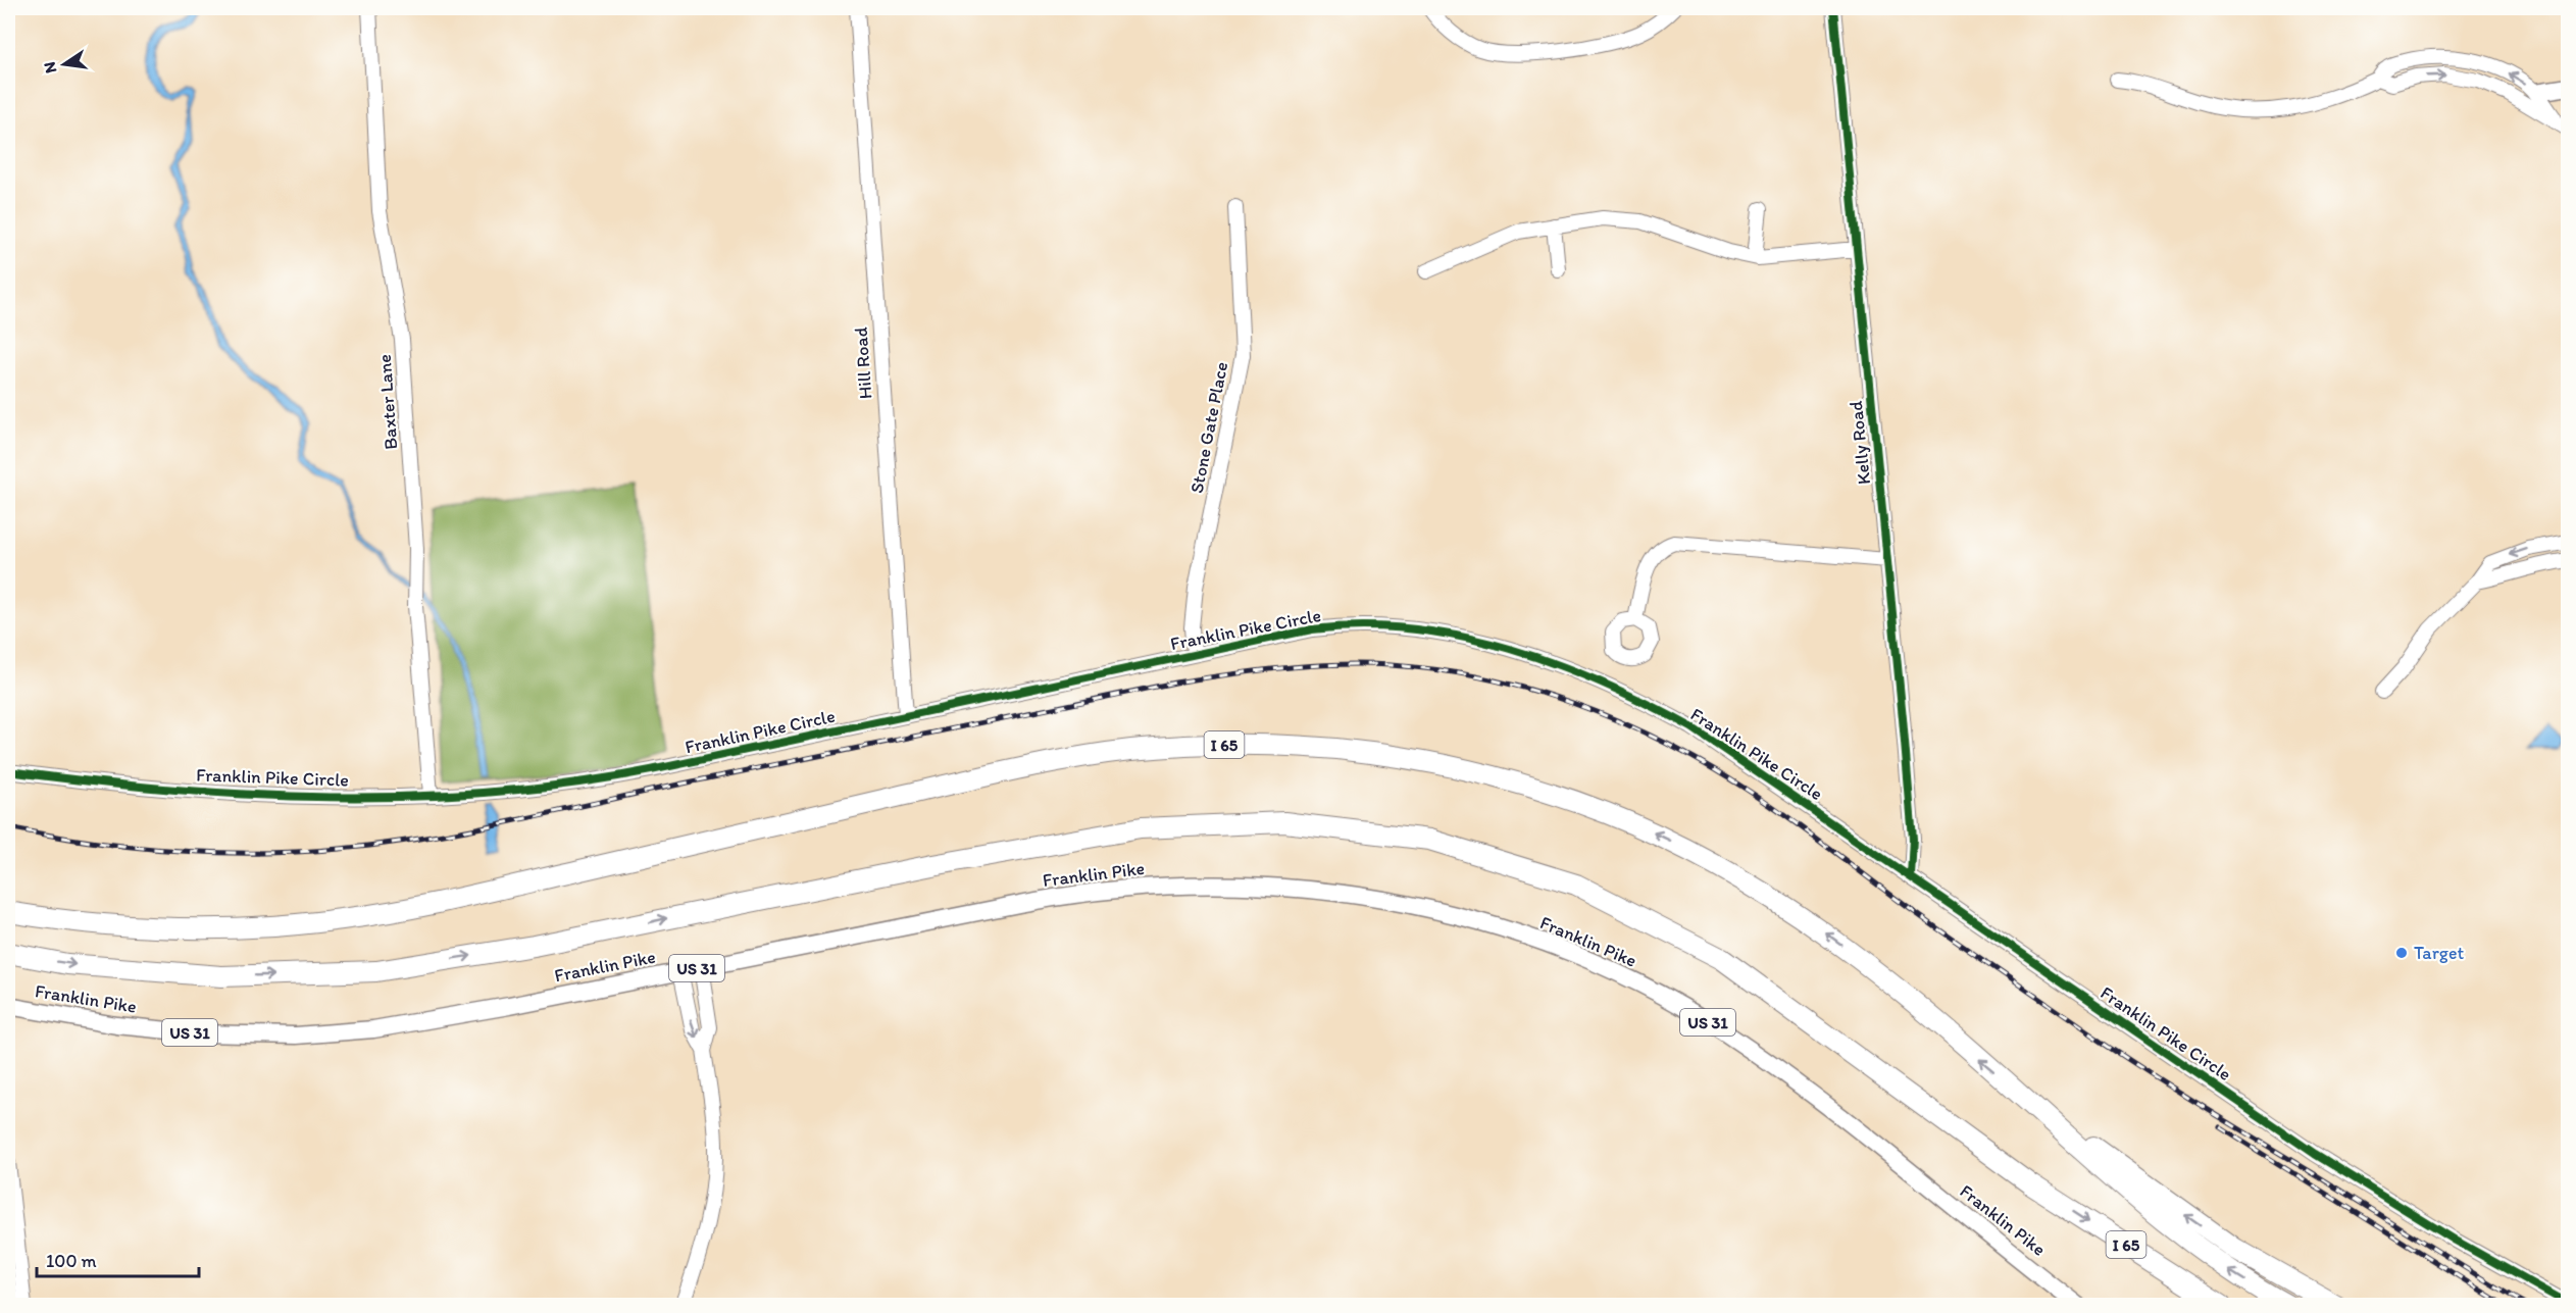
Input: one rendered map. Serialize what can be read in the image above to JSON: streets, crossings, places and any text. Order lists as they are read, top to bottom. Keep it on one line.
{"streets":{"highway":["I 65"],"main road":["Franklin Pike","US 31"],"street":["Hill Road","Baxter Lane","Stone Gate Place","Kelly Road","Franklin Pike Circle"]},"crossings":[["Hill Road","Franklin Pike Circle"],["Baxter Lane","Franklin Pike Circle"],["Stone Gate Place","Franklin Pike Circle"],["Kelly Road","Franklin Pike Circle"]],"places":["Target"],"scale_bar":"100 m","north":"left"}
